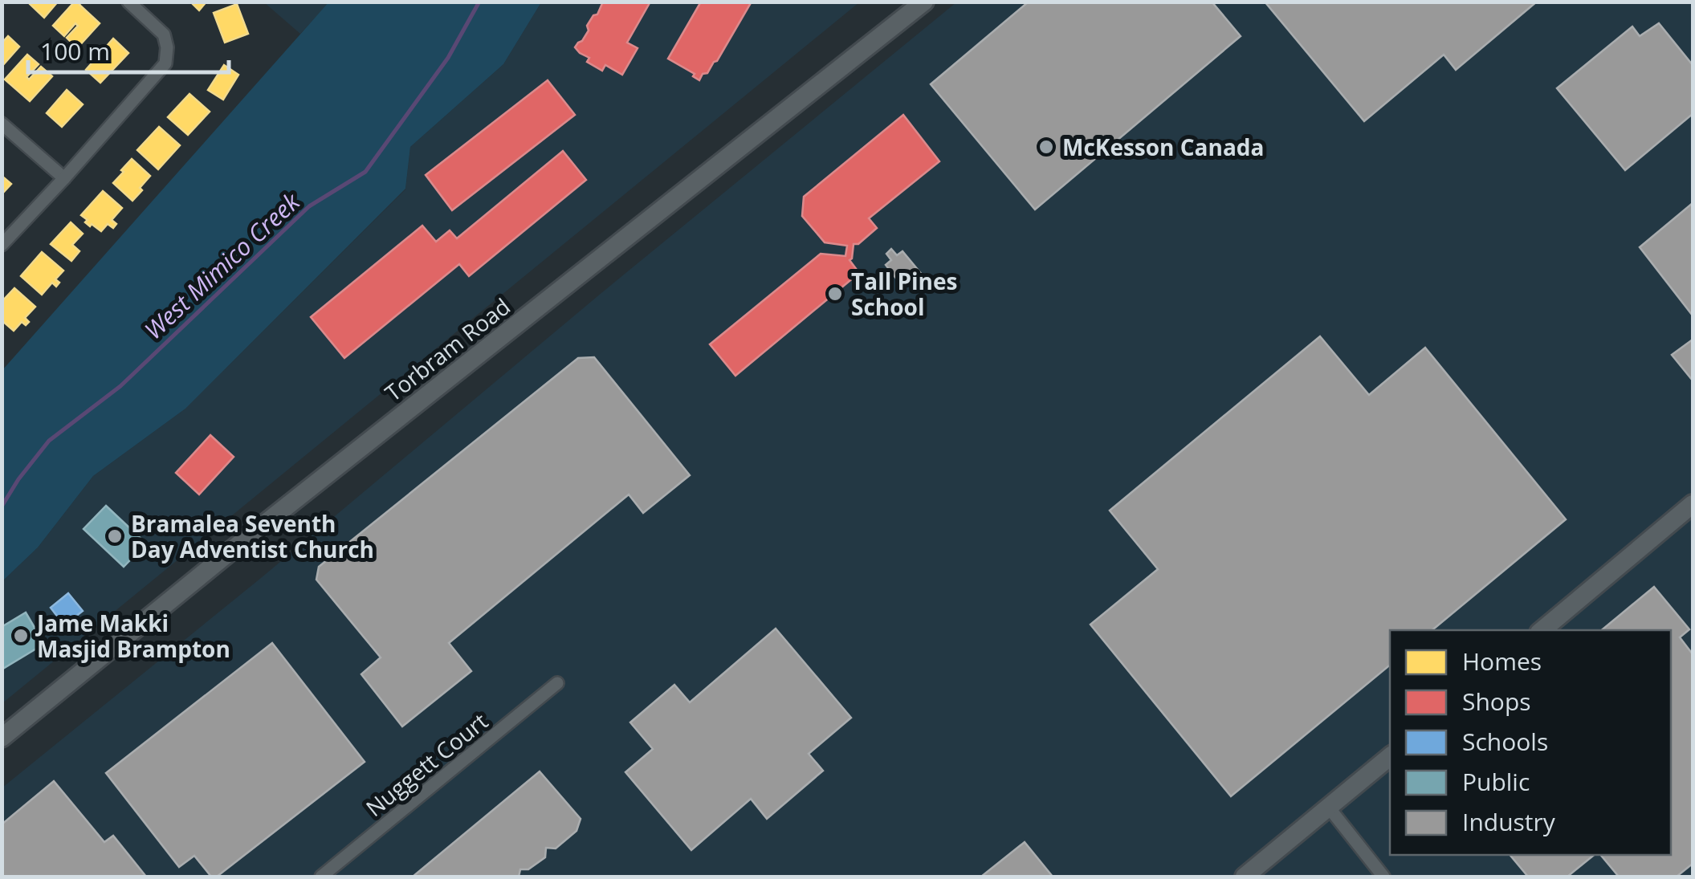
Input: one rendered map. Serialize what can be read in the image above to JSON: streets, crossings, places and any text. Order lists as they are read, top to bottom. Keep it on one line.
{"streets":{"main road":["Torbram Road"],"street":["Nuggett Court"]},"water":["West Mimico Creek"],"places":["McKesson Canada","Tall Pines School","Bramalea Seventh Day Adventist Church","Jame Makki Masjid Brampton"],"legend":["Homes","Shops","Schools","Public","Industry"],"scale_bar":"100 m"}
